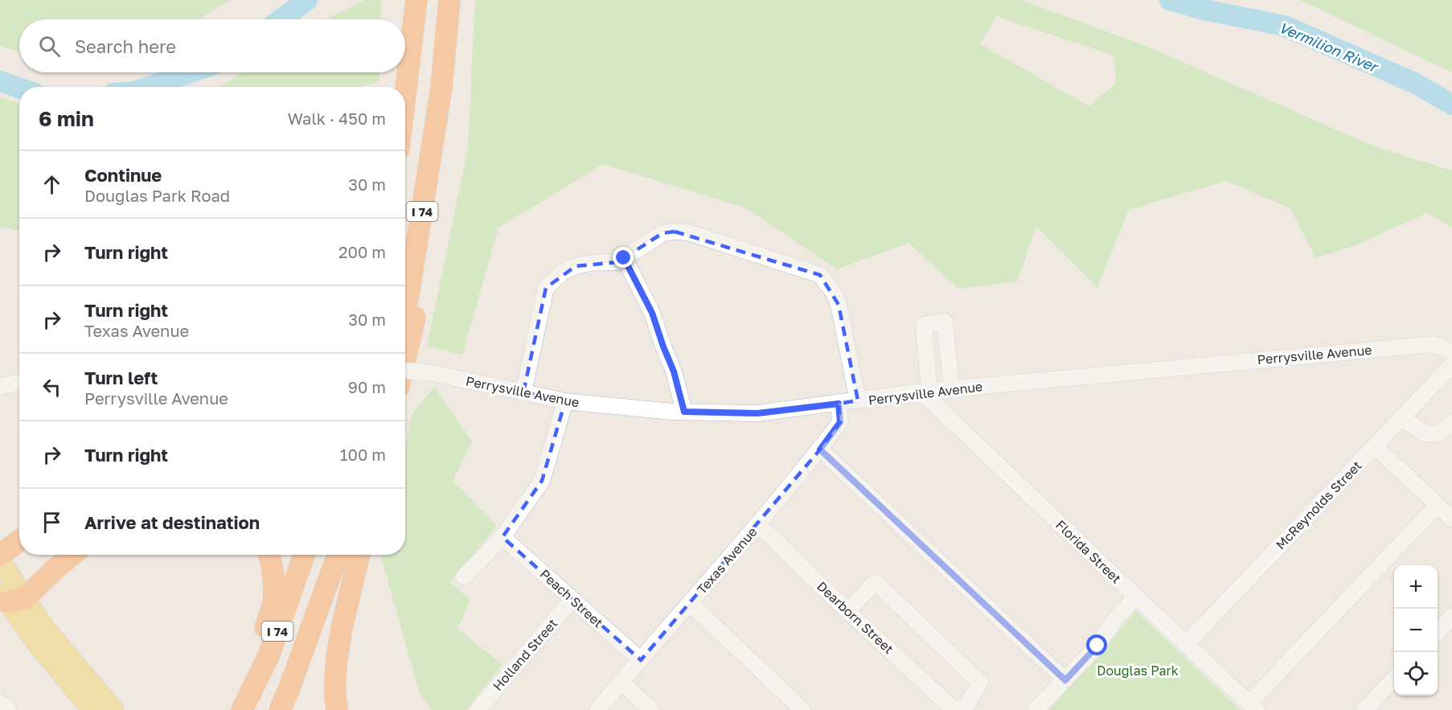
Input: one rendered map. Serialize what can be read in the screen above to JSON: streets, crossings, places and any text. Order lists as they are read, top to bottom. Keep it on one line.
{"streets":{"highway":["I 74"],"street":["Perrysville Avenue","McReynolds Street","Florida Street","Texas Avenue","Peach Street","Dearborn Street","Holland Street"]},"crossings":[["Perrysville Avenue","Florida Street"],["Perrysville Avenue","Texas Avenue"],["McReynolds Street","Florida Street"],["Texas Avenue","Peach Street"],["Texas Avenue","Dearborn Street"],["Peach Street","Holland Street"]],"water":["Vermilion River"],"parks":["Douglas Park"],"page":{"search":"Search here","heading":["6 min","Walk · 450 m"],"list":[["Continue","Douglas Park Road","30 m"],["Turn right","200 m"],["Turn right","Texas Avenue","30 m"],["Turn left","Perrysville Avenue","90 m"],["Turn right","100 m"],"Arrive at destination"],"map_buttons":["+","−"]}}
